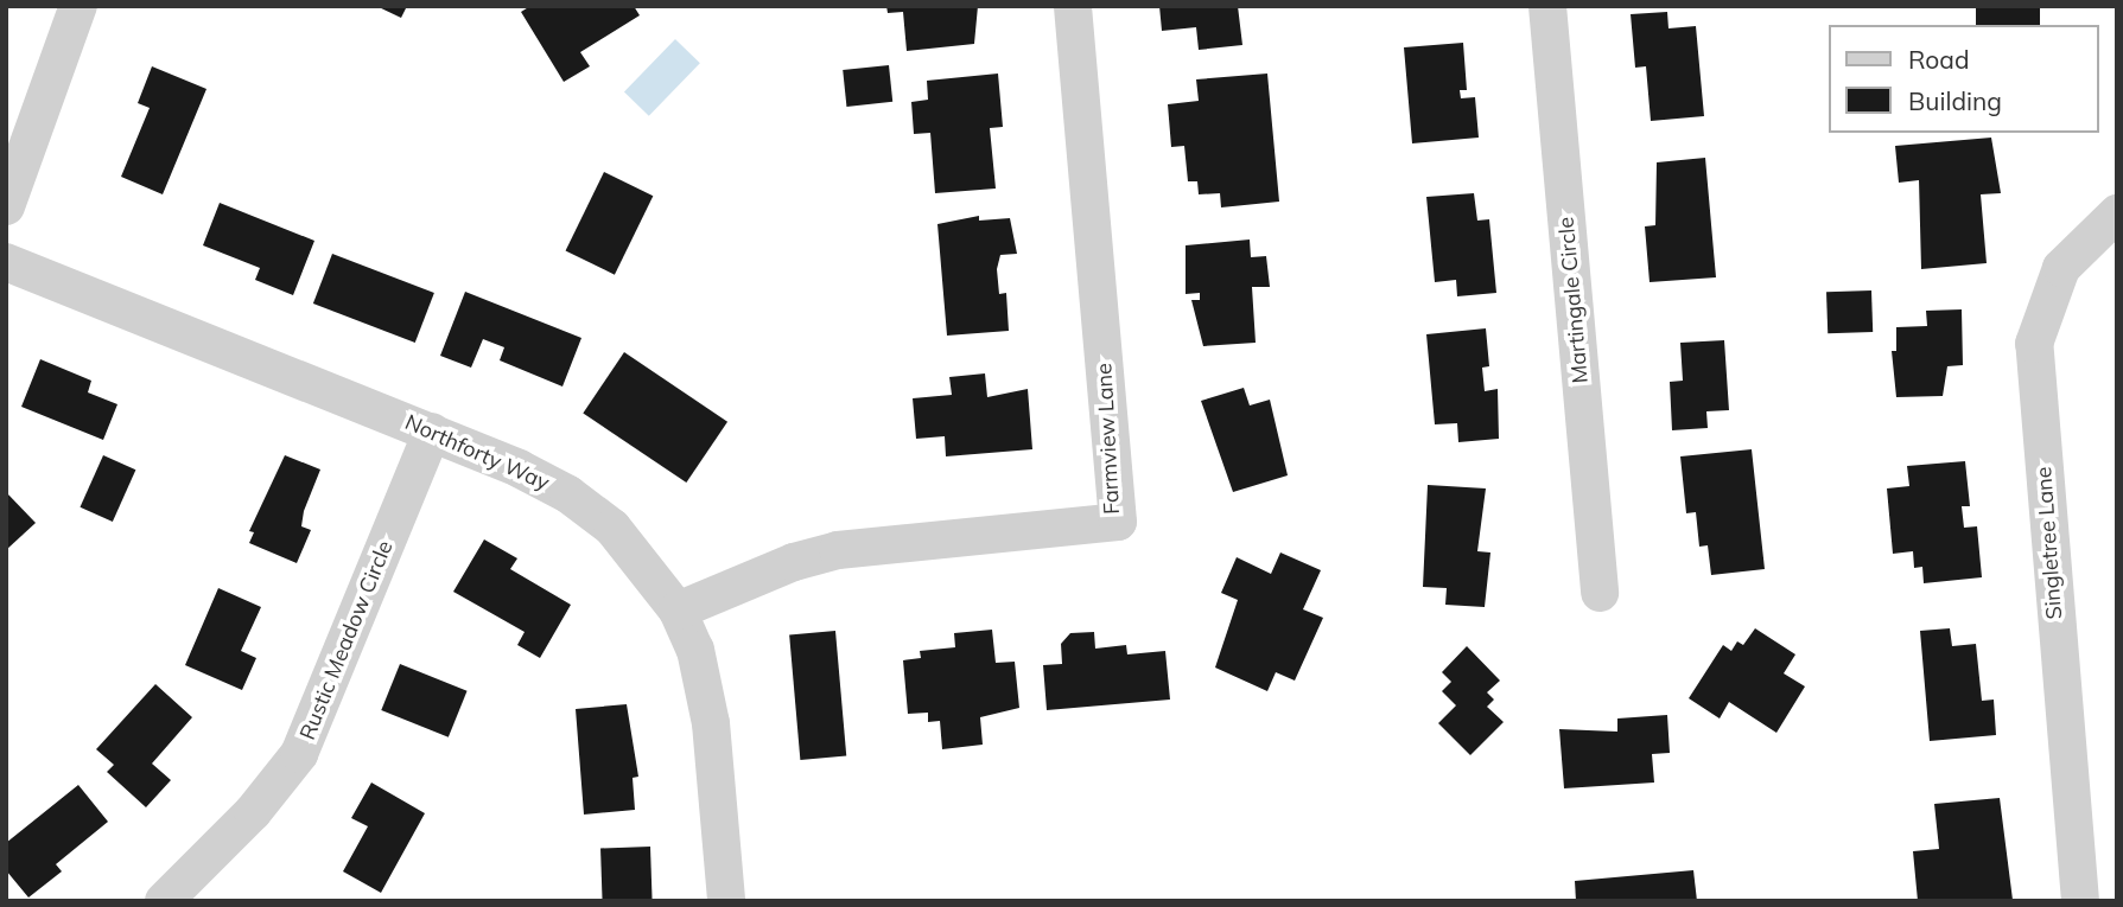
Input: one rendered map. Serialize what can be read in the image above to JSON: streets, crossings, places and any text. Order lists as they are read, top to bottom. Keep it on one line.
{"streets":{"street":["Martingale Circle","Farmview Lane","Northforty Way","Singletree Lane","Rustic Meadow Circle"]},"crossings":[["Farmview Lane","Northforty Way"],["Northforty Way","Rustic Meadow Circle"]],"legend":["Road","Building"]}
